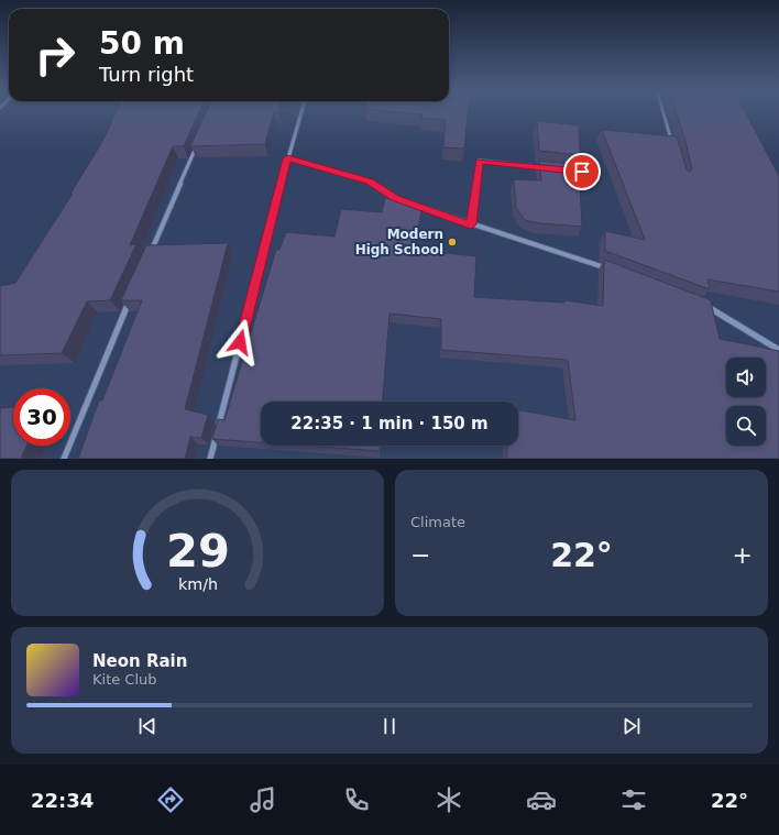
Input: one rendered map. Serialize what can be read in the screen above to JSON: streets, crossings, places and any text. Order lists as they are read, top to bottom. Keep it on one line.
{"places":["Modern High School"],"page":{"turn":["50 m","Turn right"],"limit":"30","trip":"22:35 · 1 min · 150 m","tile":"Climate","heat":["−","22°","+"],"song":["Neon Rain","Kite Club"],"tabs":["22:34","22°"],"gauge":["29","km/h"]}}
